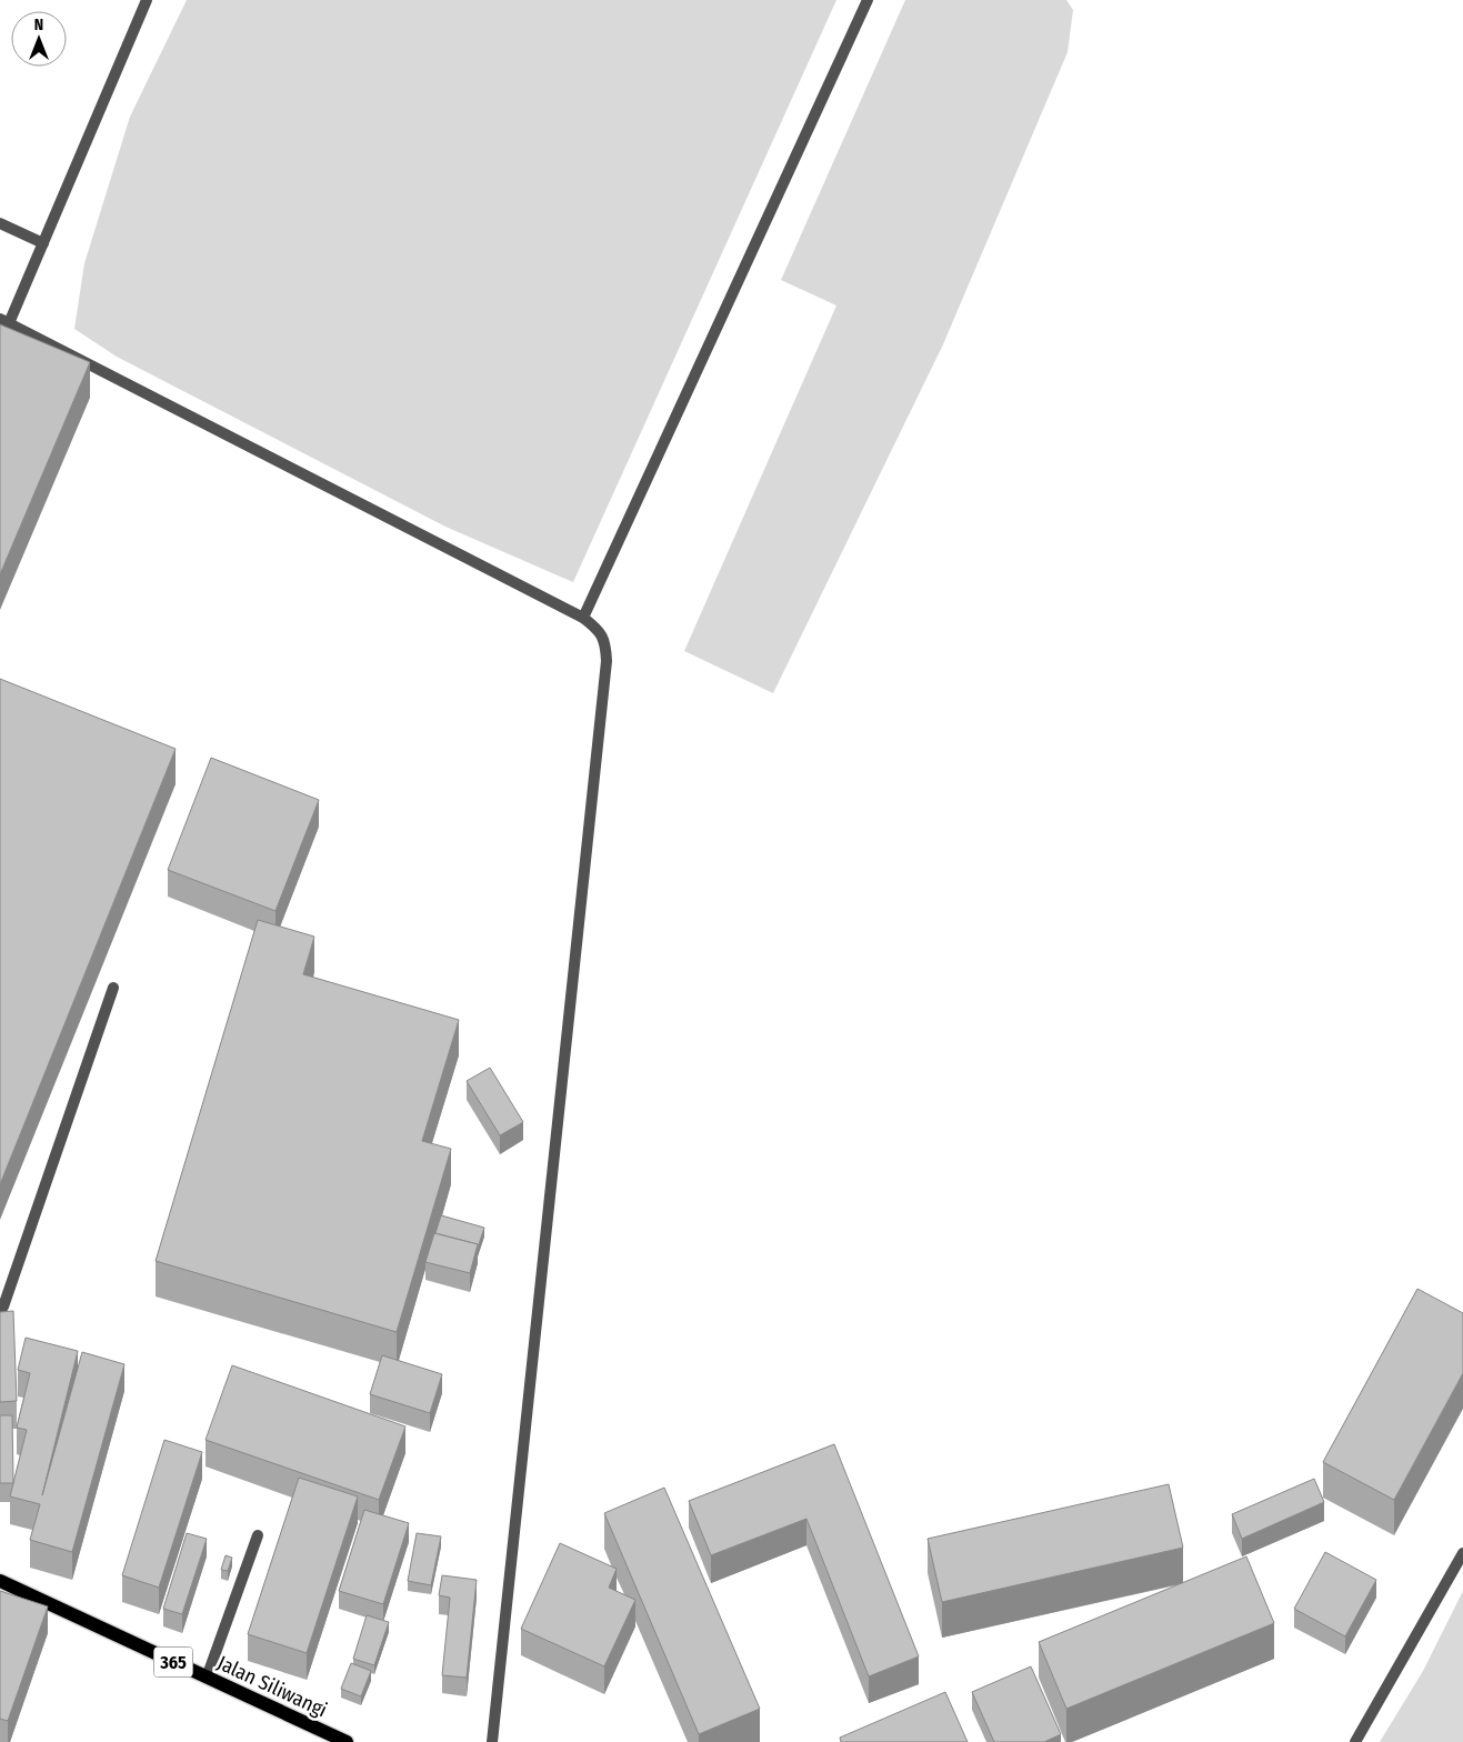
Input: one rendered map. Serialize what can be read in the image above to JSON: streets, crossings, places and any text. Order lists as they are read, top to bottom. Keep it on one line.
{"streets":{"main road":["365","Jalan Siliwangi"]},"north":"top"}
